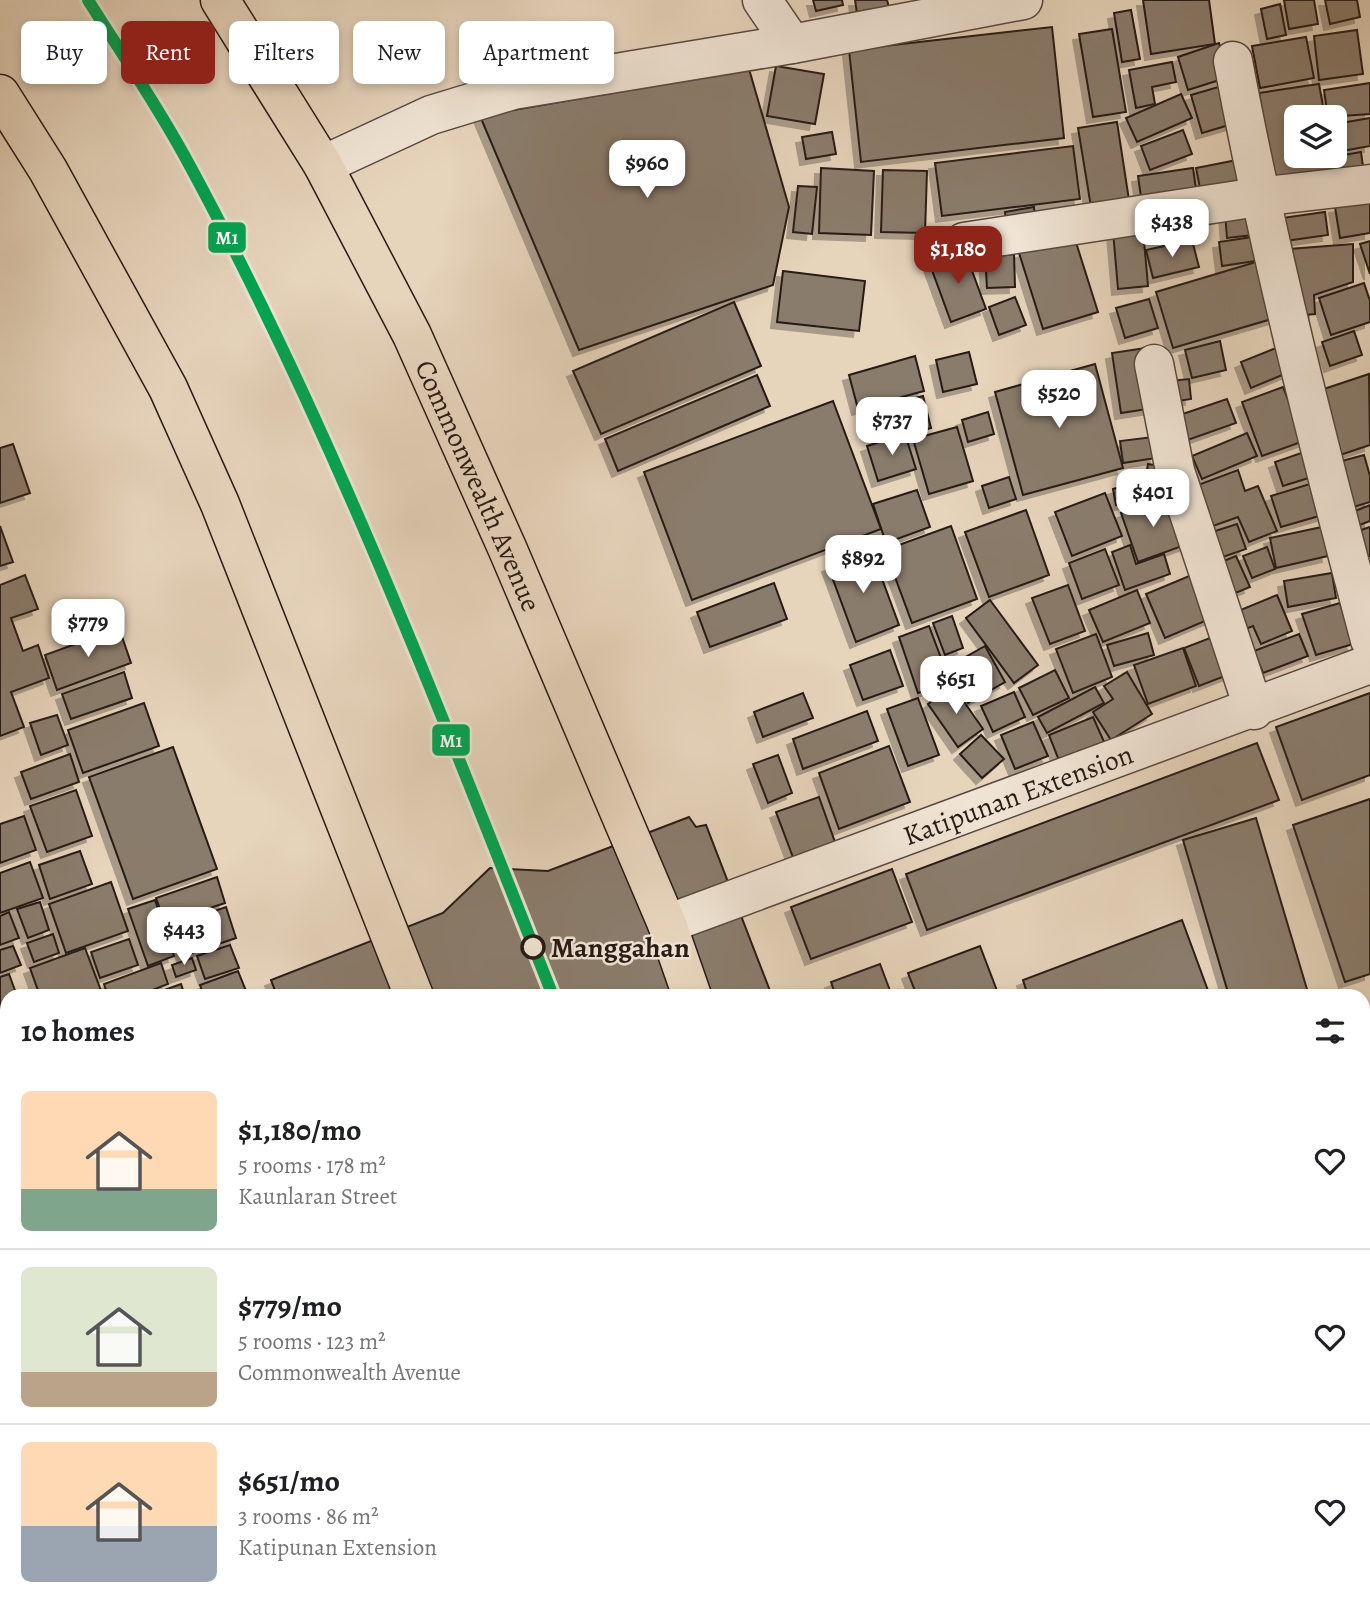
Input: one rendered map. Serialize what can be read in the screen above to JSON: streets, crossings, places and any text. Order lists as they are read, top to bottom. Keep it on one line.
{"streets":{"main road":["Commonwealth Avenue"],"street":["Katipunan Extension"]},"crossings":[["Commonwealth Avenue","Katipunan Extension"]],"places":["Manggahan"],"lines":["transit line M1"],"page":{"chip":["Buy","Rent","Filters","New","Apartment"],"price":["$960","$438","$1,180","$520","$737","$401","$892","$779","$651","$443"],"heading":"10 homes","list":[{"name":"$1,180/mo","note":"5 rooms · 178 m² · Kaunlaran Street"},{"name":"$779/mo","note":"5 rooms · 123 m² · Commonwealth Avenue"},{"name":"$651/mo","note":"3 rooms · 86 m² · Katipunan Extension"}]}}
